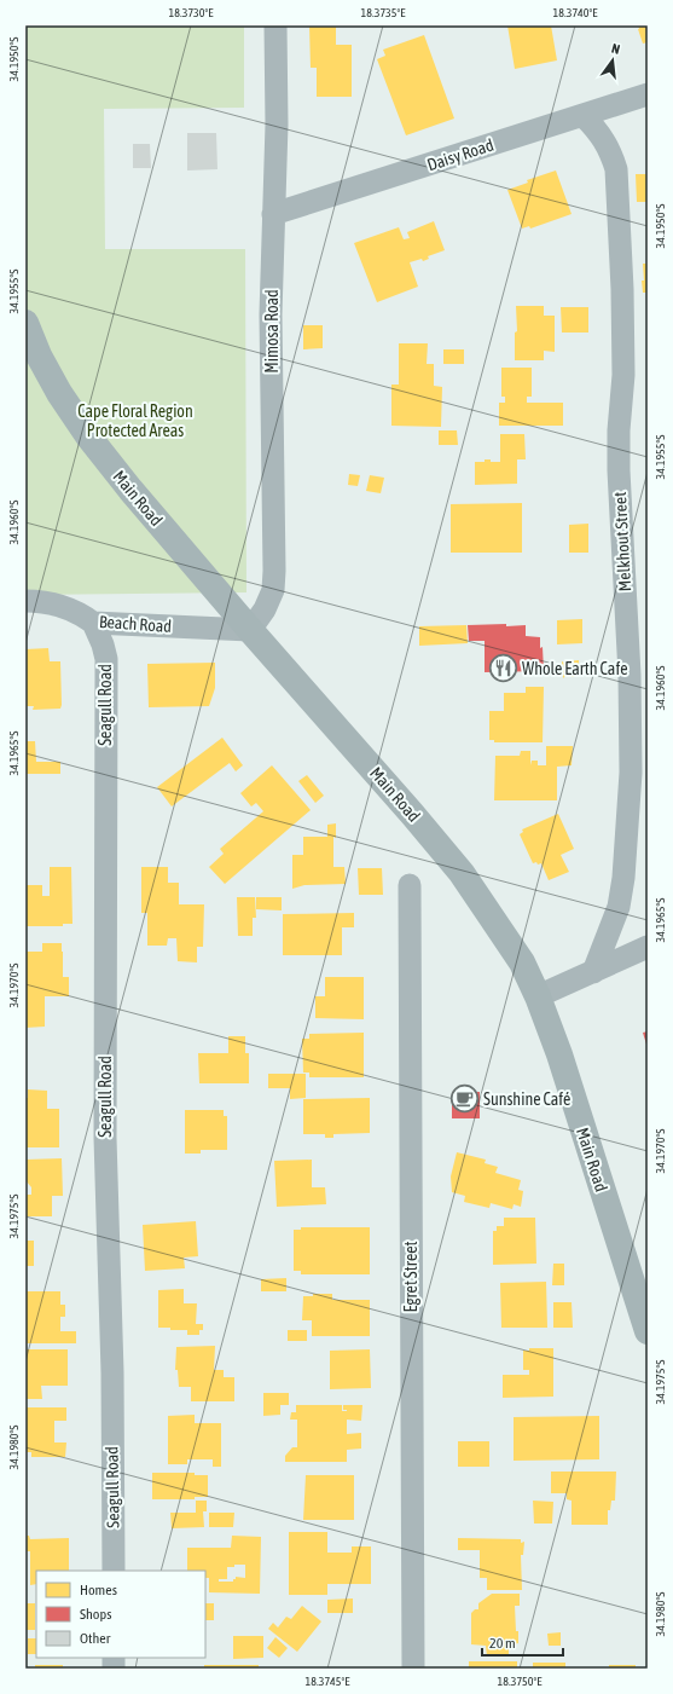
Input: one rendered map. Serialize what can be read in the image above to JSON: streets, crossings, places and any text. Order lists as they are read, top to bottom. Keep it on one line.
{"streets":{"main road":["Main Road"],"street":["Daisy Road","Mimosa Road","Melkhout Street","Beach Road","Seagull Road","Egret Street"]},"crossings":[["Daisy Road","Mimosa Road"],["Daisy Road","Melkhout Street"],["Mimosa Road","Main Road"],["Mimosa Road","Beach Road"],["Main Road","Beach Road"],["Beach Road","Seagull Road"]],"parks":["Cape Floral Region Protected Areas"],"places":{"restaurant":["Whole Earth Cafe"],"cafe":["Sunshine Café"]},"legend":["Homes","Shops","Other"],"scale_bar":"20 m","north":"top","coordinates":["18.3730°E","18.3735°E","18.3740°E","34.1950°S","34.1955°S","34.1960°S","34.1965°S","34.1970°S","34.1975°S","34.1980°S","18.3745°E","18.3750°E"]}
